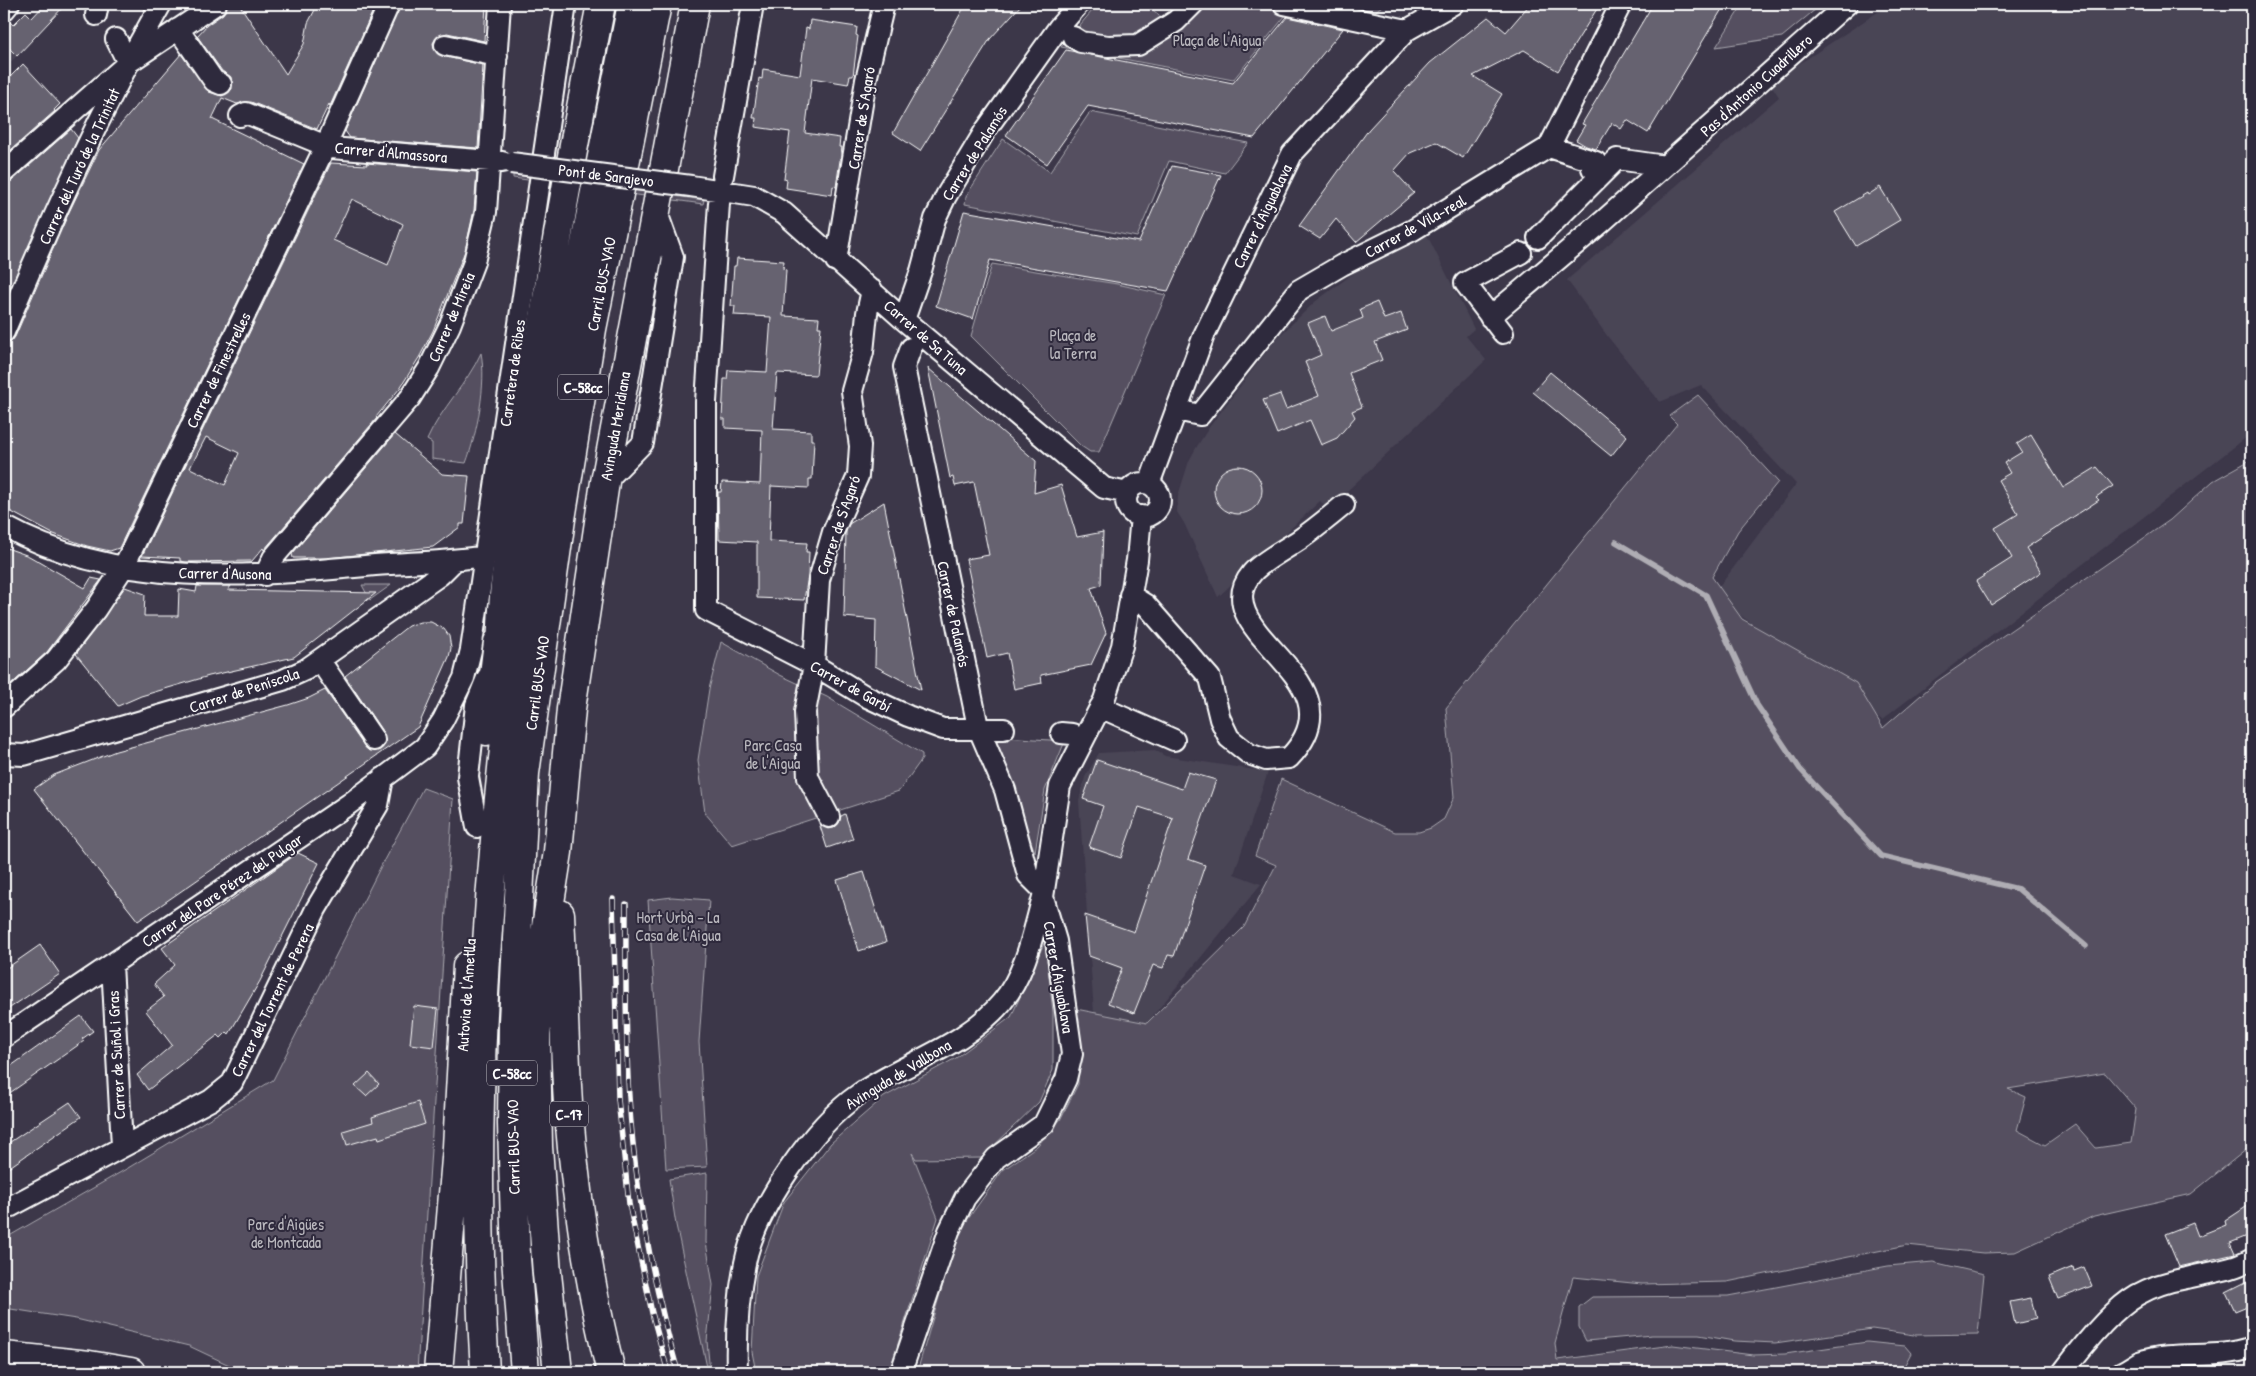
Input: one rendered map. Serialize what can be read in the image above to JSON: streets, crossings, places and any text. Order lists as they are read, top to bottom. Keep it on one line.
{"streets":{"highway":["Carril BUS-VAO","C-58cc","Avinguda Meridiana","Autovia de l'Ametlla","C-17"],"street":["Pas d'Antonio Cuadrillero","Carrer de S'Agaró","Carrer d'Almassora","Carrer de Palamós","Carrer del Turó de la Trinitat","Pont de Sarajevo","Carrer d'Aiguablava","Carrer de Vila-real","Carrer de Mireia","Carrer de Sa Tuna","Carrer de Finestrelles","Carretera de Ribes","Carrer d'Ausona","Carrer de Garbí","Carrer de Peníscola","Carrer del Pare Pérez del Pulgar","Carrer del Torrent de Perera","Carrer de Suñol i Gras","Avinguda de Vallbona"]},"crossings":[["Carrer de S'Agaró","Carrer de Sa Tuna"],["Carrer de S'Agaró","Carrer de Garbí"],["Carrer d'Almassora","Pont de Sarajevo"],["Carrer d'Almassora","Carrer de Mireia"],["Carrer d'Almassora","Carrer de Finestrelles"],["Carrer de Palamós","Carrer d'Aiguablava"],["Carrer de Palamós","Carrer de Sa Tuna"],["Carrer de Palamós","Carrer de Garbí"],["Carrer de Palamós","Avinguda de Vallbona"],["Pont de Sarajevo","Carrer de Mireia"],["Pont de Sarajevo","Carrer de Sa Tuna"],["Pont de Sarajevo","Carrer de Garbí"],["Carrer d'Aiguablava","Carrer de Vila-real"],["Carrer d'Aiguablava","Carrer de Sa Tuna"],["Carrer d'Aiguablava","Avinguda de Vallbona"],["Carrer de Mireia","Carrer d'Ausona"],["Carrer de Sa Tuna","Carrer de Garbí"],["Carrer de Finestrelles","Carrer d'Ausona"],["Carretera de Ribes","Carrer del Pare Pérez del Pulgar"],["Avinguda Meridiana","C-17"],["Carrer d'Ausona","Carrer de Peníscola"],["Carrer del Pare Pérez del Pulgar","Carrer del Torrent de Perera"],["Carrer del Pare Pérez del Pulgar","Carrer de Suñol i Gras"],["Carrer del Torrent de Perera","Carrer de Suñol i Gras"]],"parks":["Plaça de l'Aigua","Plaça de la Terra","Parc Casa de l'Aigua","Hort Urbà - La Casa de l'Aigua","Parc d'Aigües de Montcada"]}
